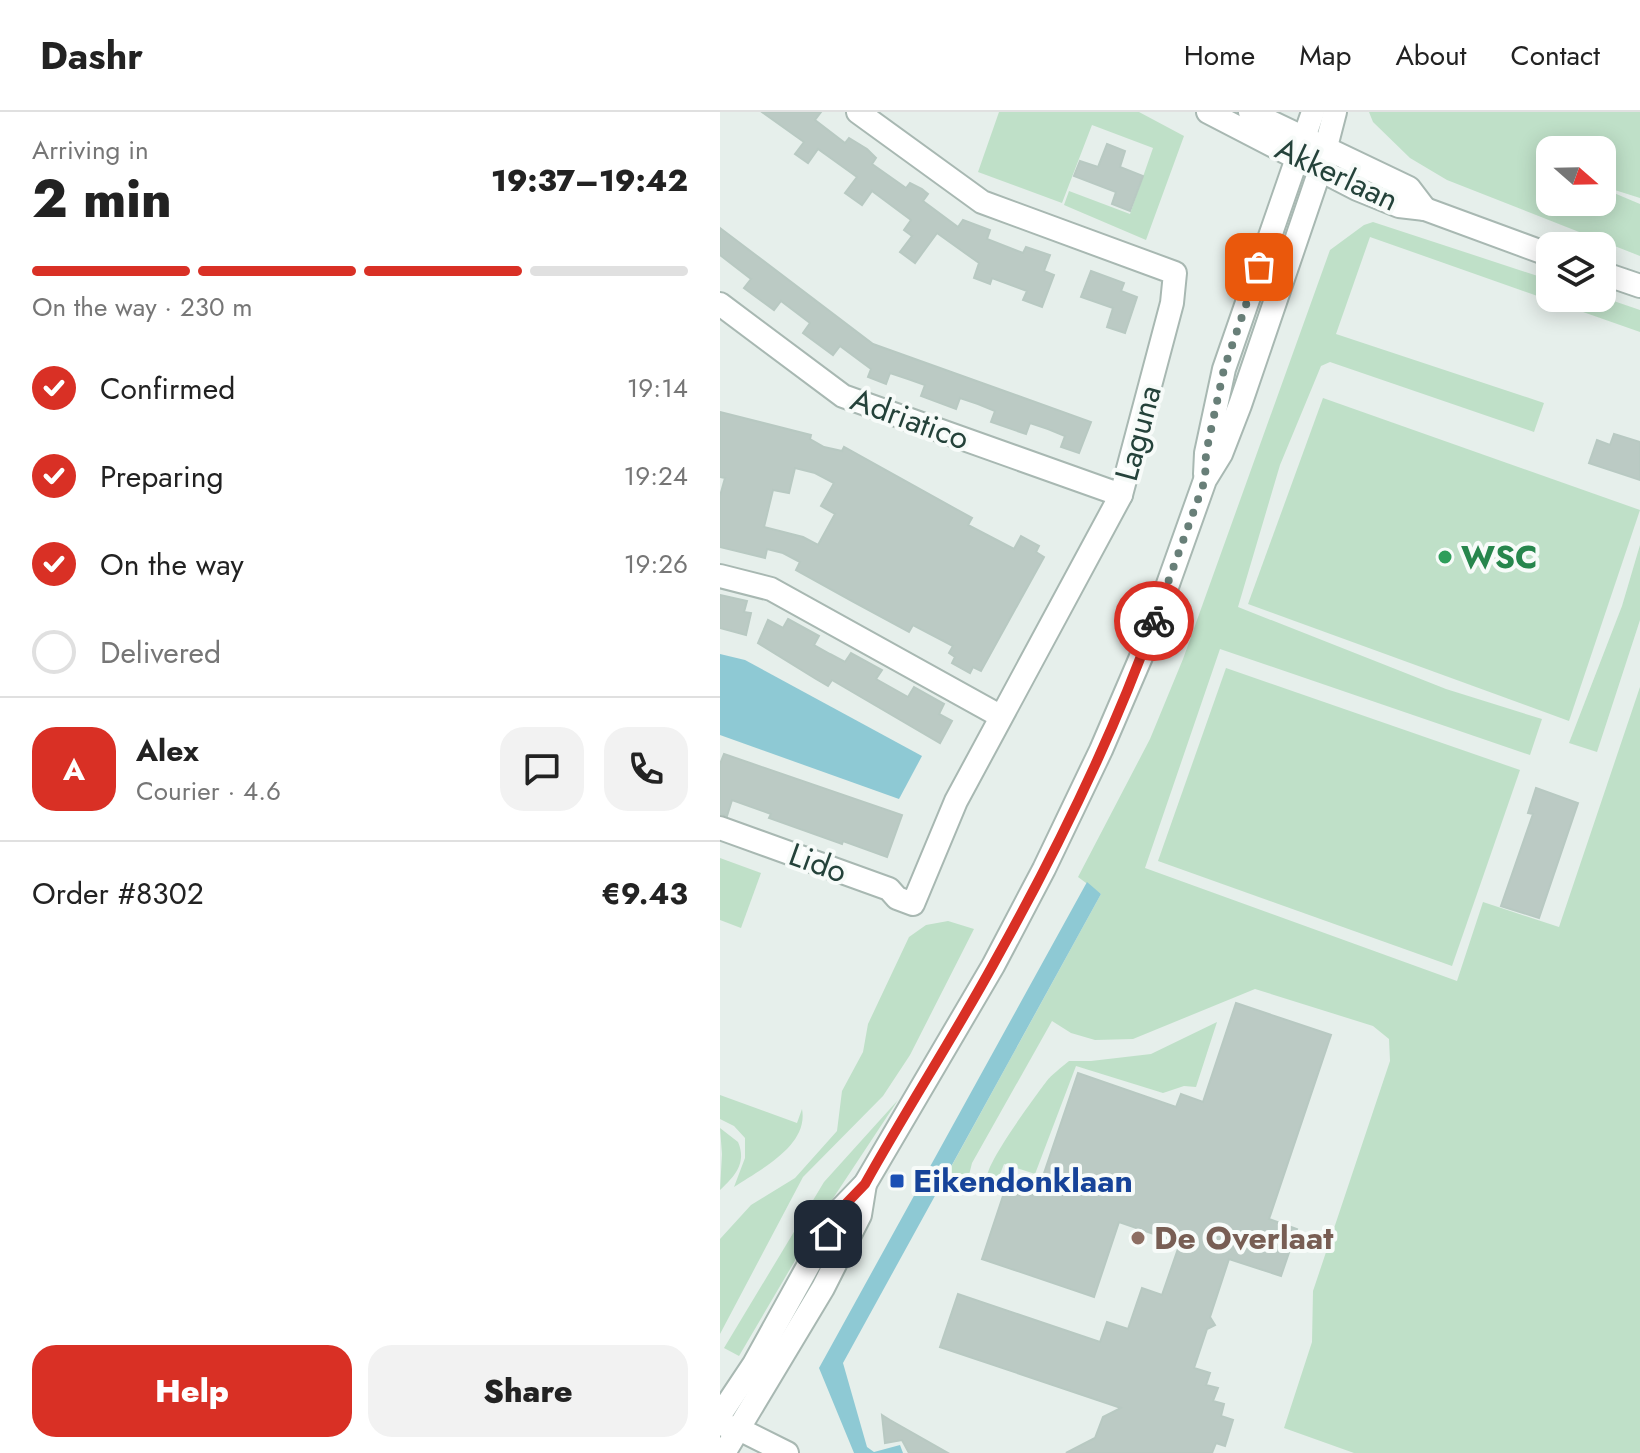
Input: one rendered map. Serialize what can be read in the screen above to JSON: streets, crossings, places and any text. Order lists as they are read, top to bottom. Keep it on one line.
{"streets":{"street":["Akkerlaan","Adriatico","Laguna","Lido"]},"crossings":[["Adriatico","Laguna"],["Laguna","Lido"]],"places":{"other":["WSC","De Overlaat"],"transit":["Eikendonklaan"]},"north":"right","page":{"header":"Dashr","nav":["Home","Map","About","Contact"],"heading":["2 min","Arriving in","19:37–19:42"],"panel":["Alex","Courier · 4.6","Order #8302","€9.43"],"bar":"On the way · 230 m","list":[["Confirmed","19:14"],["Preparing","19:24"],["On the way","19:26"],"Delivered"],"round":"A","buttons":["Help","Share"]}}
